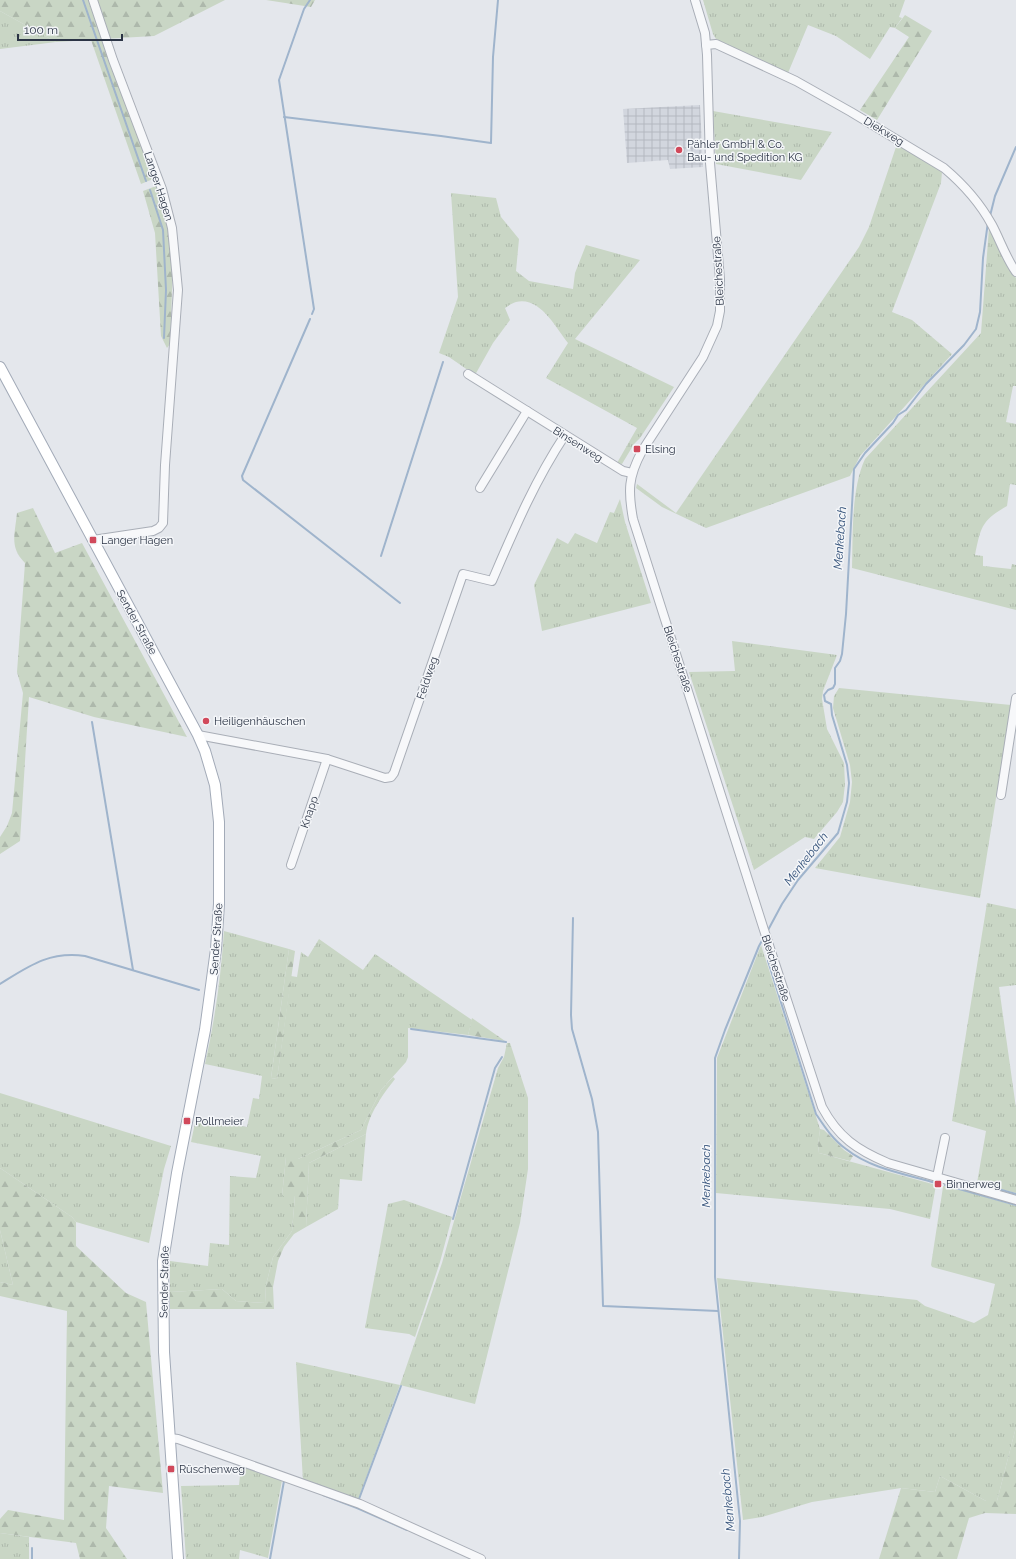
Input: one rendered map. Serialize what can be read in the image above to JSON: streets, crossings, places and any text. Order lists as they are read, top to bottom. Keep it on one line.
{"streets":{"main road":["Sender Straße"],"street":["Diekweg","Langer Hagen","Bleichestraße","Binsenweg","Feldweg","Knapp"]},"crossings":[["Diekweg","Bleichestraße"],["Langer Hagen","Sender Straße"],["Bleichestraße","Binsenweg"],["Binsenweg","Feldweg"],["Sender Straße","Feldweg"],["Feldweg","Knapp"]],"water":["Menkebach"],"places":{"other":["Pähler GmbH & Co. Bau- und Spedition KG","Heiligenhäuschen"],"transit":["Elsing","Langer Hagen","Pollmeier","Binnerweg","Rüschenweg"]},"scale_bar":"100 m"}
